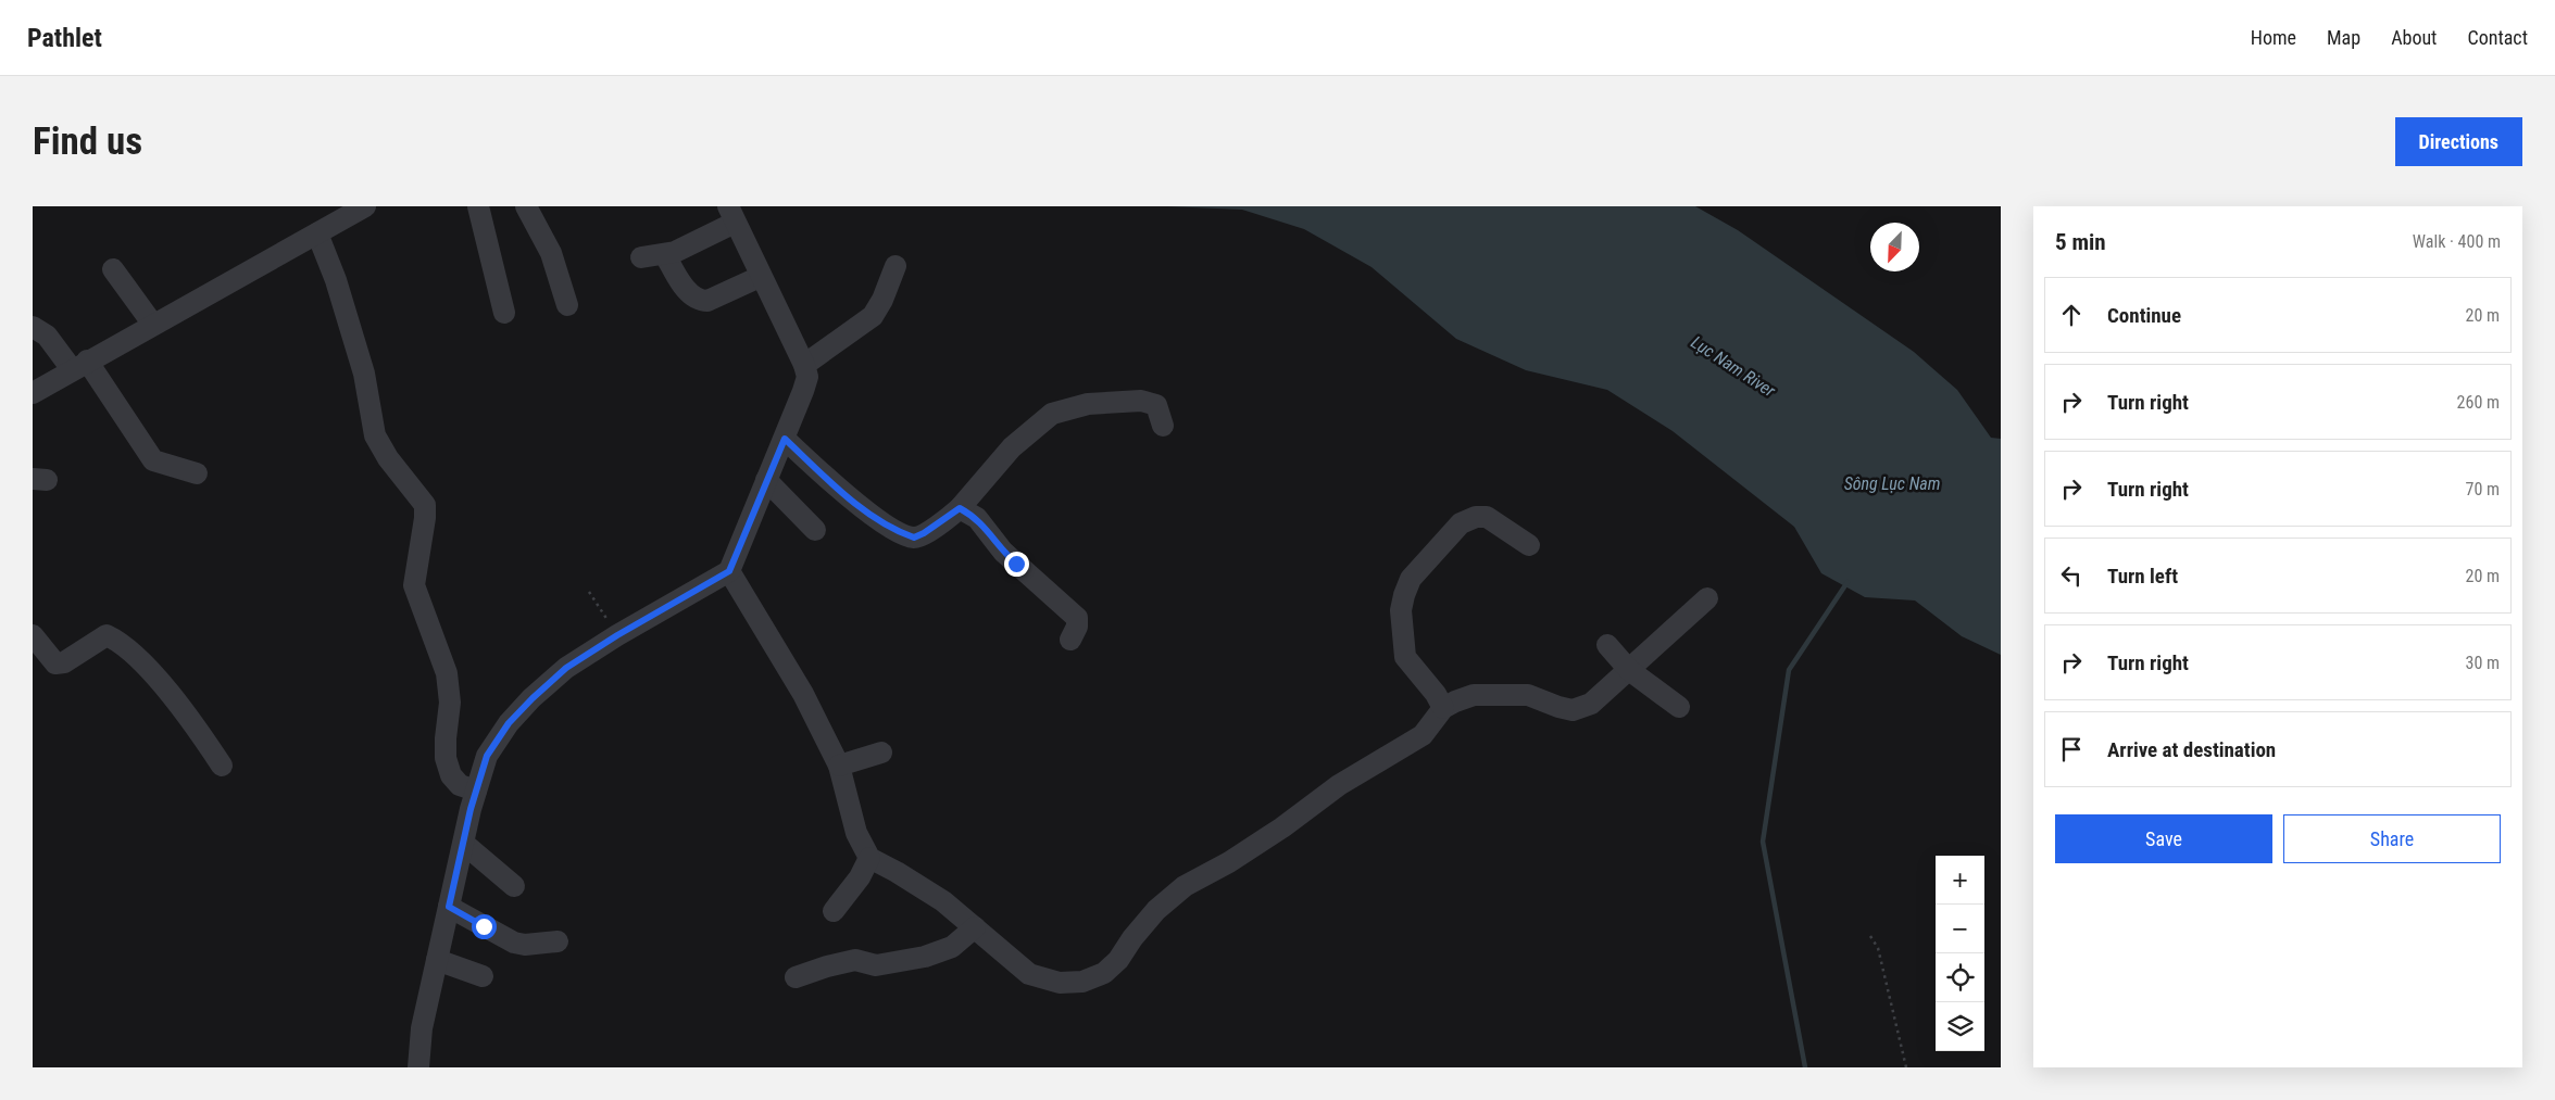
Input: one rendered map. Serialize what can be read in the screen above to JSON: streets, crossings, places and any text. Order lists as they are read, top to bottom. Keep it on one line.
{"water":["Lục Nam River","Sông Lục Nam"],"north":"bottom left","page":{"header":"Pathlet","nav":["Home","Map","About","Contact"],"buttons":["Directions",["Save","Share"]],"title":"Find us","heading":["5 min","Walk · 400 m"],"list":[["Continue","20 m"],["Turn right","260 m"],["Turn right","70 m"],["Turn left","20 m"],["Turn right","30 m"],"Arrive at destination"],"map_buttons":["+","−"]}}
